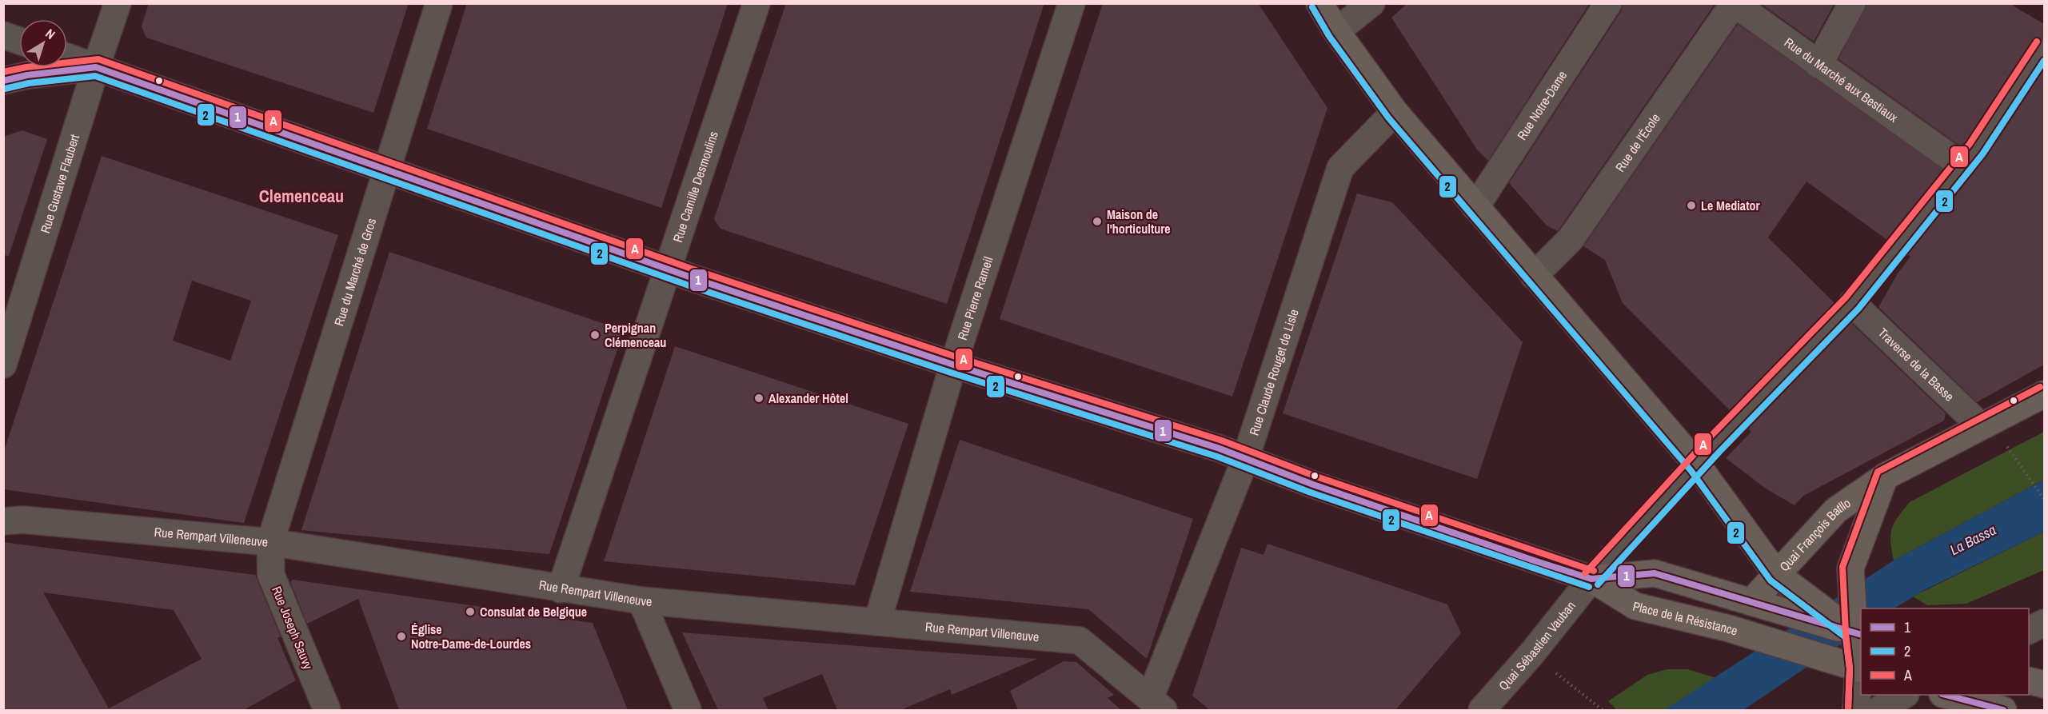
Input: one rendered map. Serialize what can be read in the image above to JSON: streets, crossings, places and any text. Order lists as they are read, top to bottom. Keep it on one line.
{"streets":{"main road":["Quai François Batllo","Place de la Résistance"],"street":["Rue du Marché aux Bestiaux","Rue Notre-Dame","Rue de l'École","Rue Gustave Flaubert","Rue Camille Desmoulins","Rue du Marché de Gros","Rue Pierre Rameil","Traverse de la Basse","Rue Claude Rouget de Lisle","Rue Rempart Villeneuve","Rue Joseph Sauvy","Quai Sébastien Vauban"]},"crossings":[["Rue du Marché aux Bestiaux","Rue de l'École"],["Rue Camille Desmoulins","Rue Rempart Villeneuve"],["Rue du Marché de Gros","Rue Rempart Villeneuve"],["Rue du Marché de Gros","Rue Joseph Sauvy"],["Rue Pierre Rameil","Rue Rempart Villeneuve"],["Traverse de la Basse","Quai François Batllo"],["Rue Claude Rouget de Lisle","Rue Rempart Villeneuve"],["Rue Rempart Villeneuve","Rue Joseph Sauvy"],["Quai François Batllo","Place de la Résistance"],["Place de la Résistance","Quai Sébastien Vauban"]],"districts":["Clemenceau"],"water":["La Bassa"],"places":["Le Mediator","Maison de l'horticulture","Perpignan Clémenceau","Alexander Hôtel","Consulat de Belgique","Église Notre-Dame-de-Lourdes"],"lines":["transit line 2","transit line A","transit line 1"],"legend":["1","2","A"],"north":"top right"}
